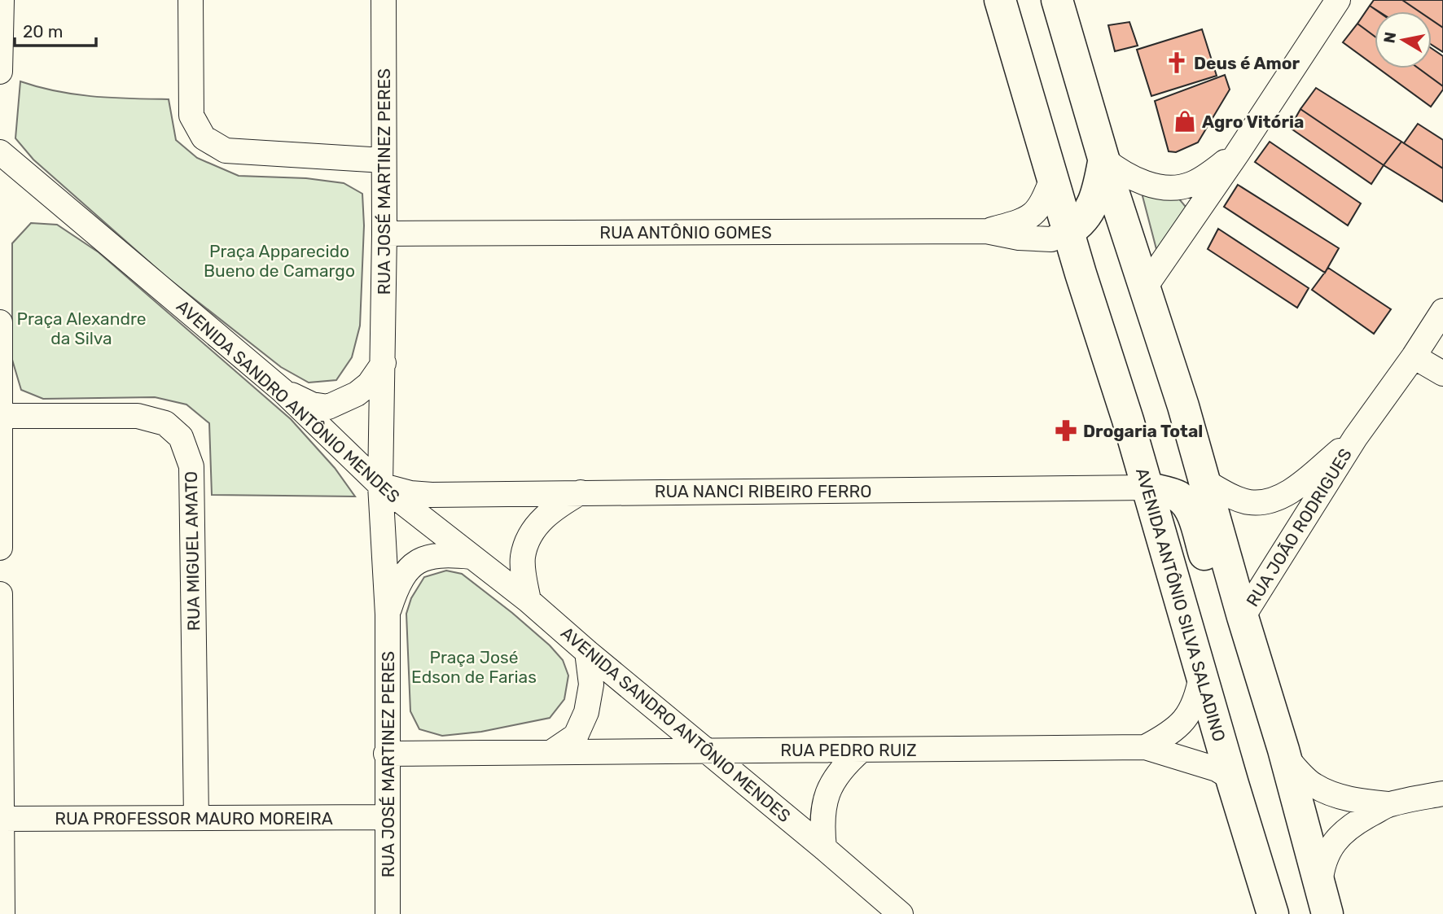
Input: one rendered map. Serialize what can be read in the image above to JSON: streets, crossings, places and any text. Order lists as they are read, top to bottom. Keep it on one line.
{"streets":{"main road":["AVENIDA ANTÔNIO SILVA SALADINO"],"street":["RUA JOSÉ MARTINEZ PERES","RUA ANTÔNIO GOMES","AVENIDA SANDRO ANTÔNIO MENDES","RUA NANCI RIBEIRO FERRO","RUA JOÃO RODRIGUES","RUA MIGUEL AMATO","RUA PEDRO RUIZ","RUA PROFESSOR MAURO MOREIRA"]},"crossings":[["RUA JOSÉ MARTINEZ PERES","RUA ANTÔNIO GOMES"],["RUA JOSÉ MARTINEZ PERES","AVENIDA SANDRO ANTÔNIO MENDES"],["RUA JOSÉ MARTINEZ PERES","RUA NANCI RIBEIRO FERRO"],["RUA JOSÉ MARTINEZ PERES","RUA PEDRO RUIZ"],["RUA JOSÉ MARTINEZ PERES","RUA PROFESSOR MAURO MOREIRA"],["RUA ANTÔNIO GOMES","AVENIDA ANTÔNIO SILVA SALADINO"],["AVENIDA SANDRO ANTÔNIO MENDES","RUA NANCI RIBEIRO FERRO"],["AVENIDA SANDRO ANTÔNIO MENDES","RUA PEDRO RUIZ"],["RUA NANCI RIBEIRO FERRO","AVENIDA ANTÔNIO SILVA SALADINO"],["RUA MIGUEL AMATO","RUA PROFESSOR MAURO MOREIRA"],["AVENIDA ANTÔNIO SILVA SALADINO","RUA PEDRO RUIZ"]],"parks":["Praça Apparecido Bueno de Camargo","Praça Alexandre da Silva","Praça José Edson de Farias"],"places":{"church":["Deus é Amor"],"shop":["Agro Vitória"],"pharmacy":["Drogaria Total"]},"scale_bar":"20 m","north":"left"}
